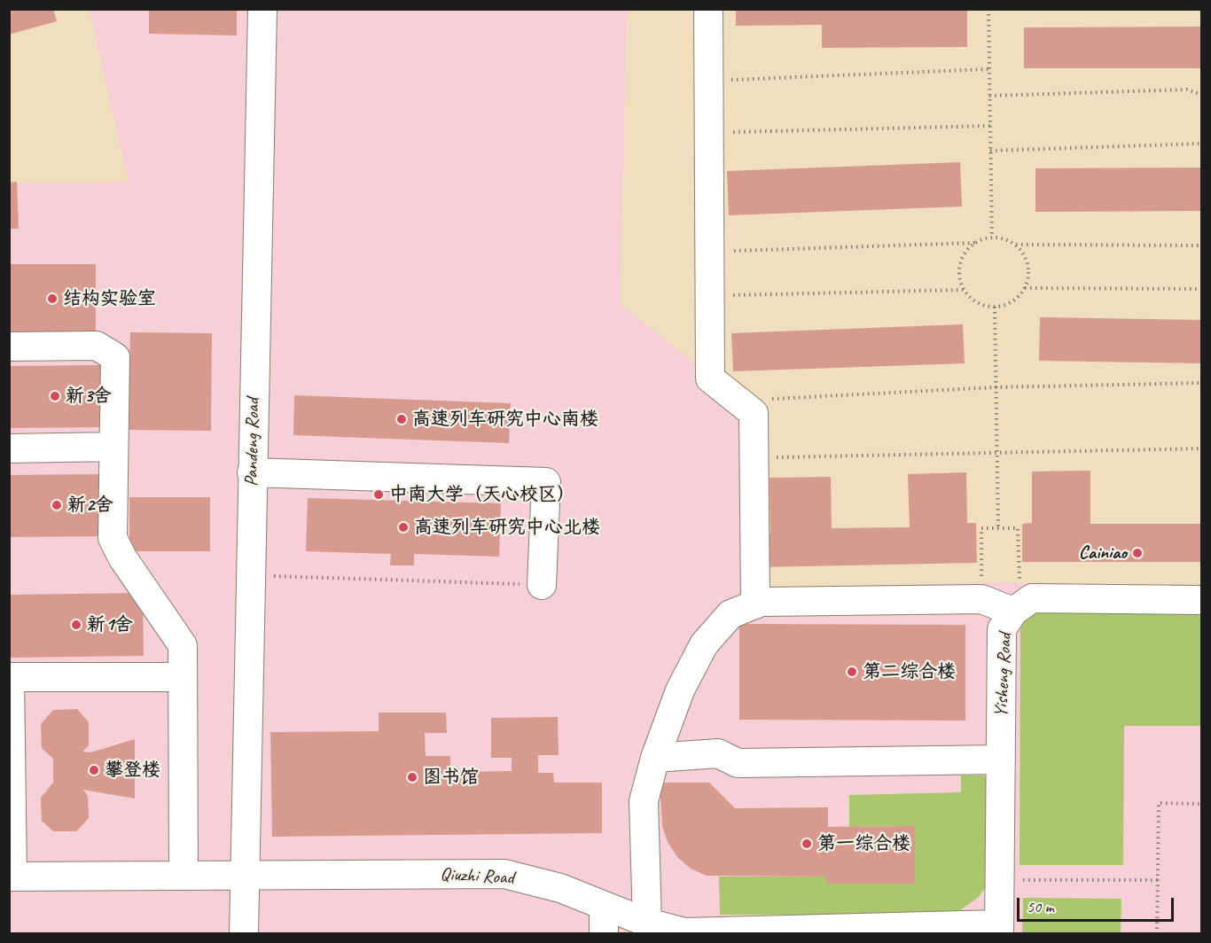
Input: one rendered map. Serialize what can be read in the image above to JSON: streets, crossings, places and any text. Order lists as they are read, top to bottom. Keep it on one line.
{"streets":{"street":["Pandeng Road","Yisheng Road","Qiuzhi Road"]},"crossings":[["Pandeng Road","Qiuzhi Road"],["Yisheng Road","Qiuzhi Road"]],"places":["结构实验室","新3舍","高速列车研究中心南楼","中南大学（天心校区）","新2舍","高速列车研究中心北楼","Cainiao","新1舍","第二综合楼","攀登楼","图书馆","第一综合楼"],"scale_bar":"50 m"}
